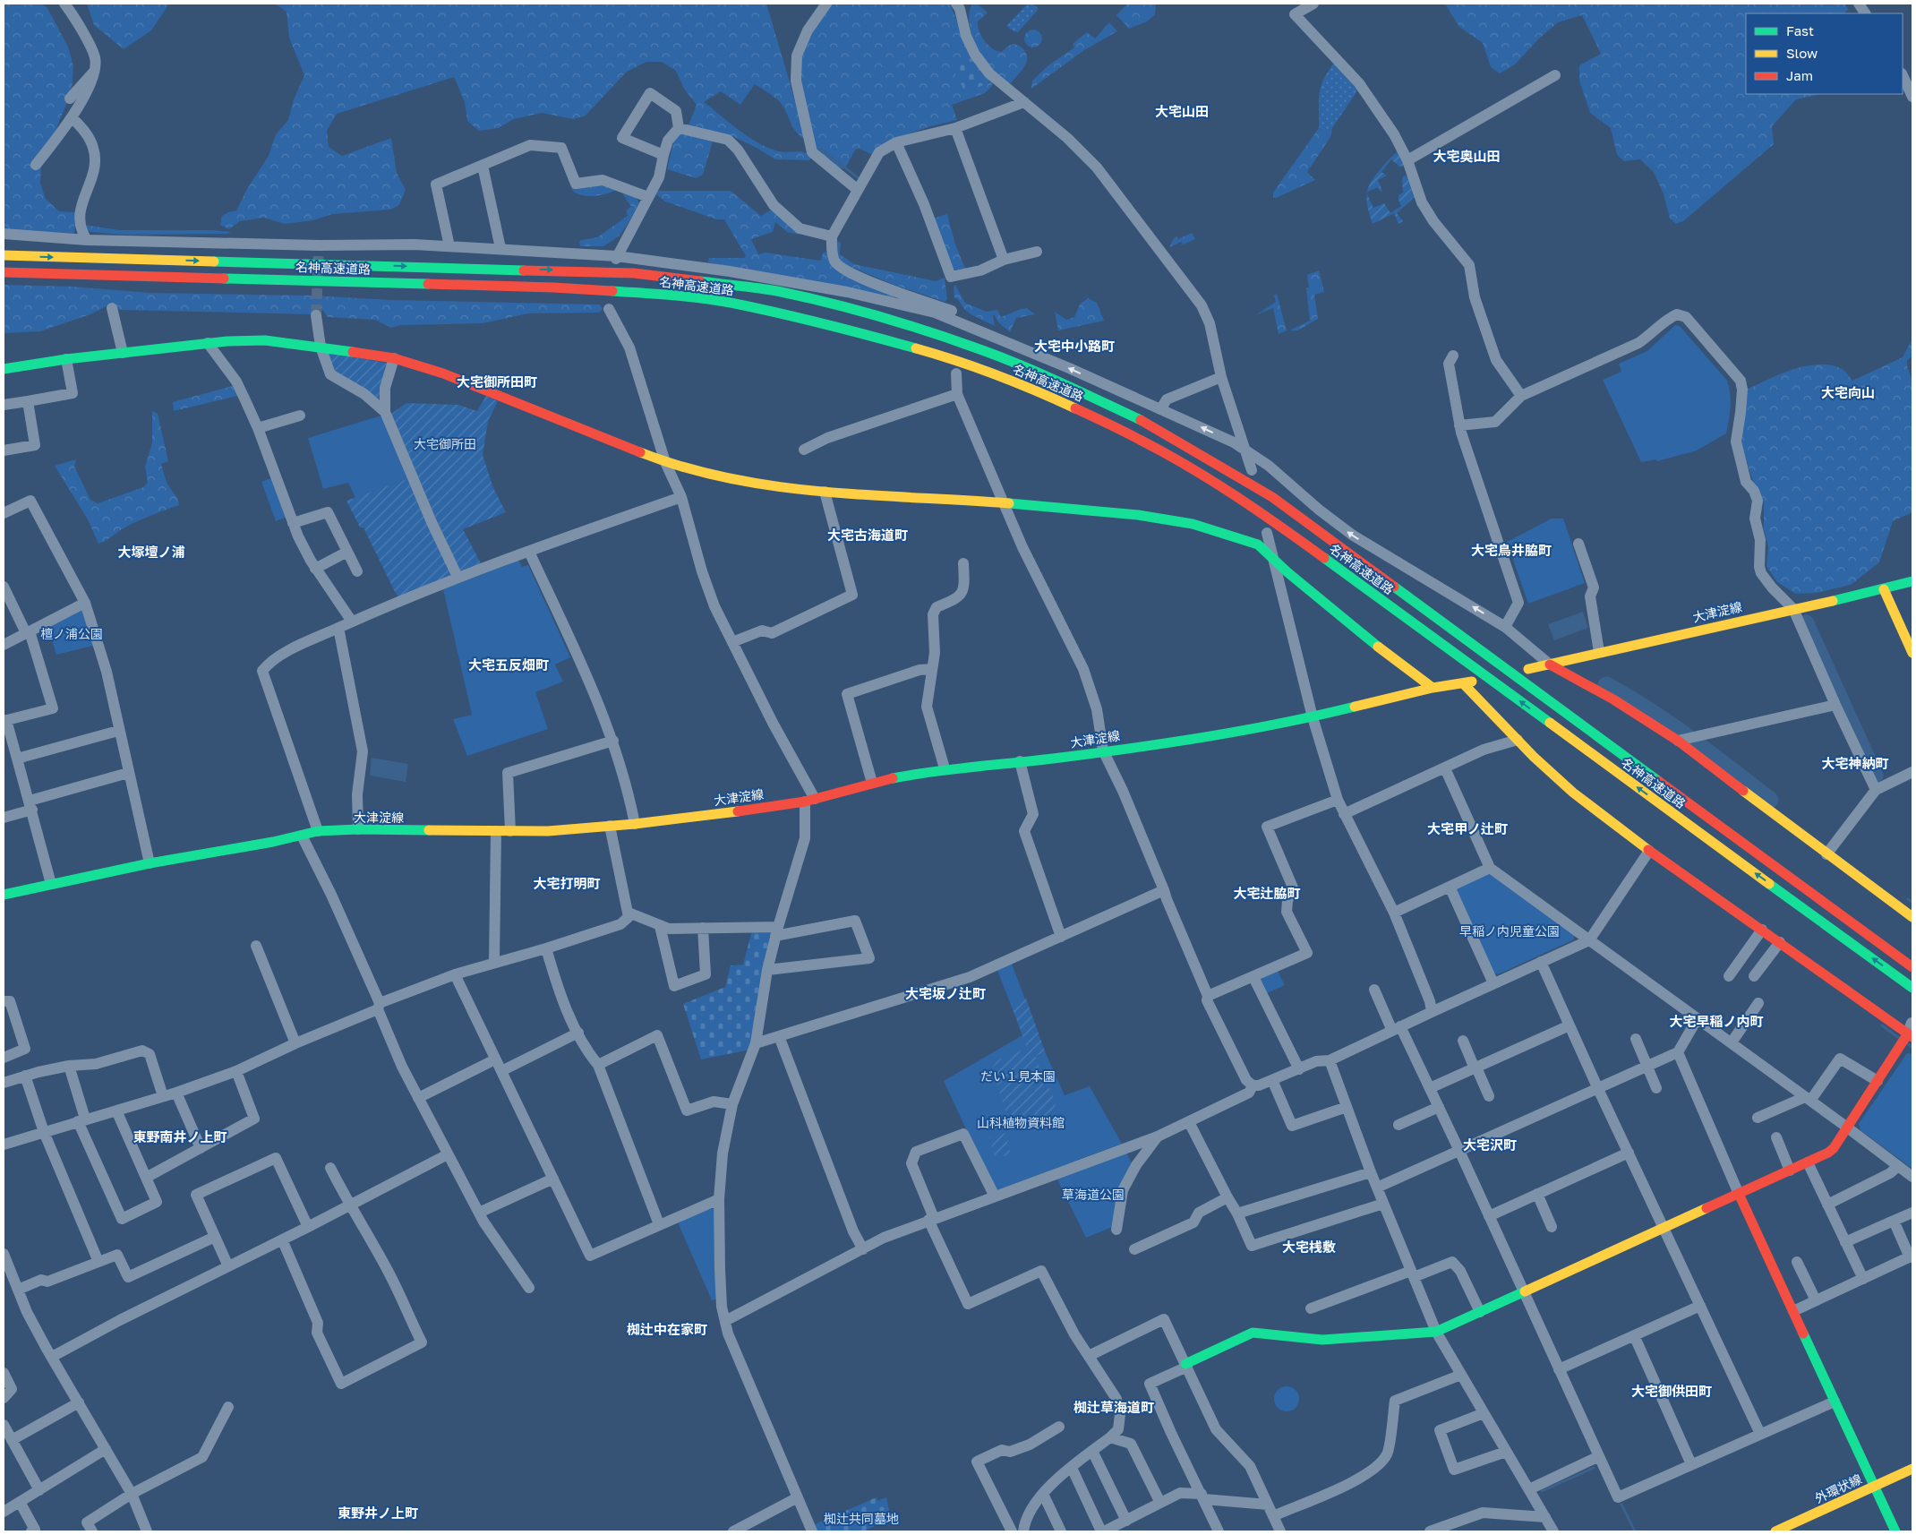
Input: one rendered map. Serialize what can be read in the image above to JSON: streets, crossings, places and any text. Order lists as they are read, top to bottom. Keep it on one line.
{"streets":{"main road":["名神高速道路","大津淀線","外環状線"]},"districts":["大宅山田","大宅奥山田","大宅中小路町","大宅御所田町","大宅向山","大宅古海道町","大宅鳥井脇町","大塚壇ノ浦","大宅五反畑町","大宅神納町","大宅甲ノ辻町","大宅打明町","大宅辻脇町","大宅坂ノ辻町","大宅早稲ノ内町","東野南井ノ上町","大宅沢町","大宅桟敷","椥辻中在家町","大宅御供田町","椥辻草海道町","東野井ノ上町"],"parks":["大宅御所田","檀ノ浦公園","早稲ノ内児童公園","だい１見本園","山科植物資料館","草海道公園","椥辻共同墓地"],"legend":["Fast","Slow","Jam"]}
